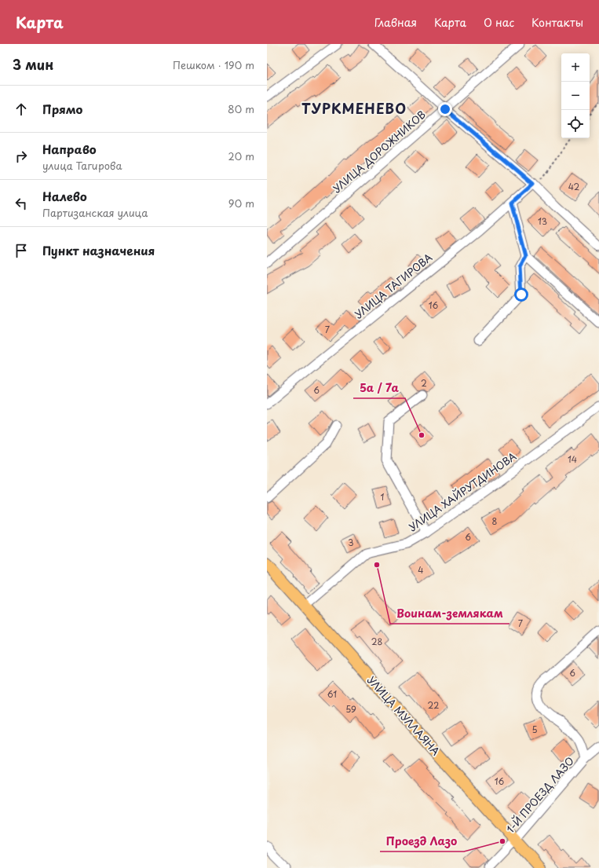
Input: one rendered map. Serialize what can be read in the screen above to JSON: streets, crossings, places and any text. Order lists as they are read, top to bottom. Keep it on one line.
{"streets":{"main road":["УЛИЦА МУЛЛАЯНА"],"street":["УЛИЦА ДОРОЖНИКОВ","УЛИЦА ТАГИРОВА","УЛИЦА ХАЙРУТДИНОВА","1-Й ПРОЕЗД ЛАЗО"]},"crossings":[["УЛИЦА ХАЙРУТДИНОВА","УЛИЦА МУЛЛАЯНА"],["УЛИЦА МУЛЛАЯНА","1-Й ПРОЕЗД ЛАЗО"]],"districts":["ТУРКМЕНЕВО"],"places":["5а / 7а","Воинам-землякам","Проезд Лазо"],"house_numbers":["42","13","16","7","2","6","14","1","8","6","3","4","7","28","6","61","22","59","5","16"],"page":{"header":"Карта","nav":["Главная","Карта","О нас","Контакты"],"heading":["3 мин","Пешком · 190 m"],"map_buttons":["+","−"],"list":[["Прямо","80 m"],["Направо","улица Тагирова","20 m"],["Налево","Партизанская улица","90 m"],"Пункт назначения"]}}
